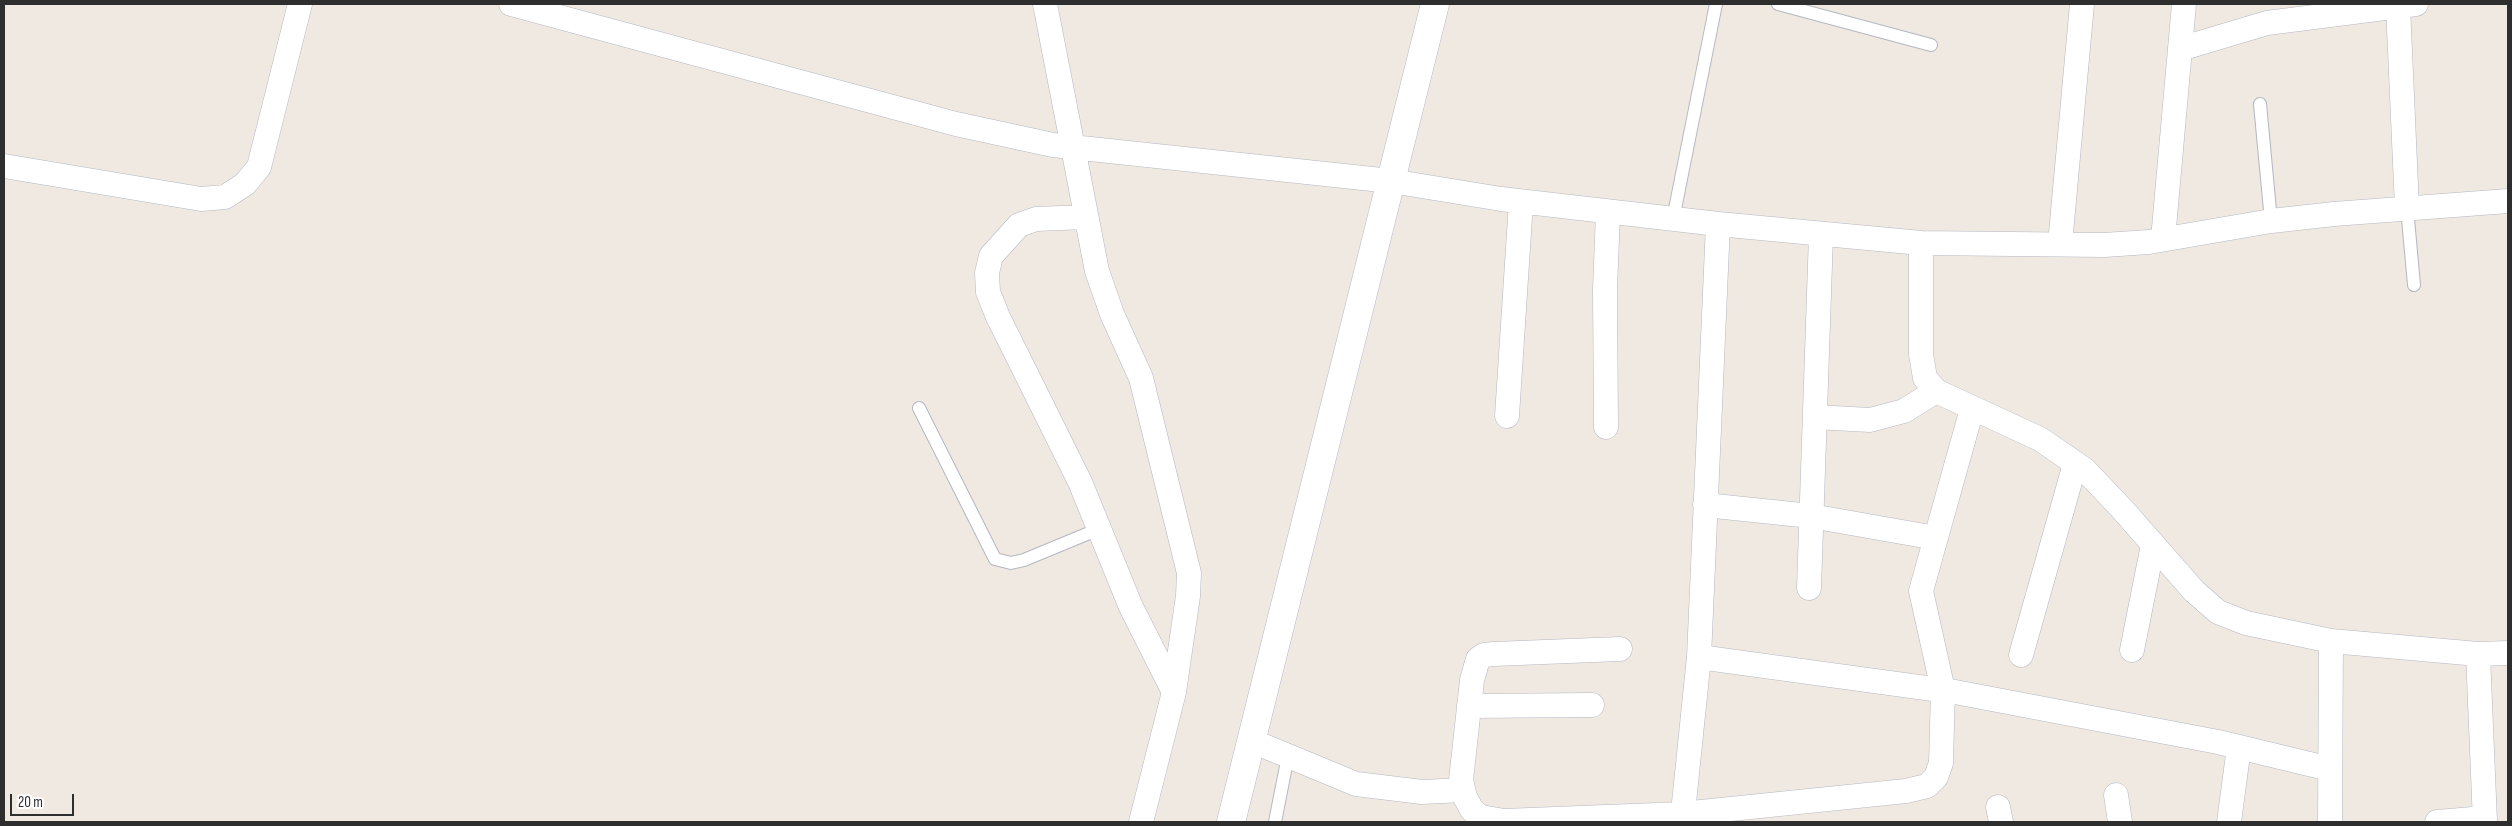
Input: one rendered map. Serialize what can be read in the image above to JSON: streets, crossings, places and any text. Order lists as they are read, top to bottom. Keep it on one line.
{"scale_bar":"20 m"}
